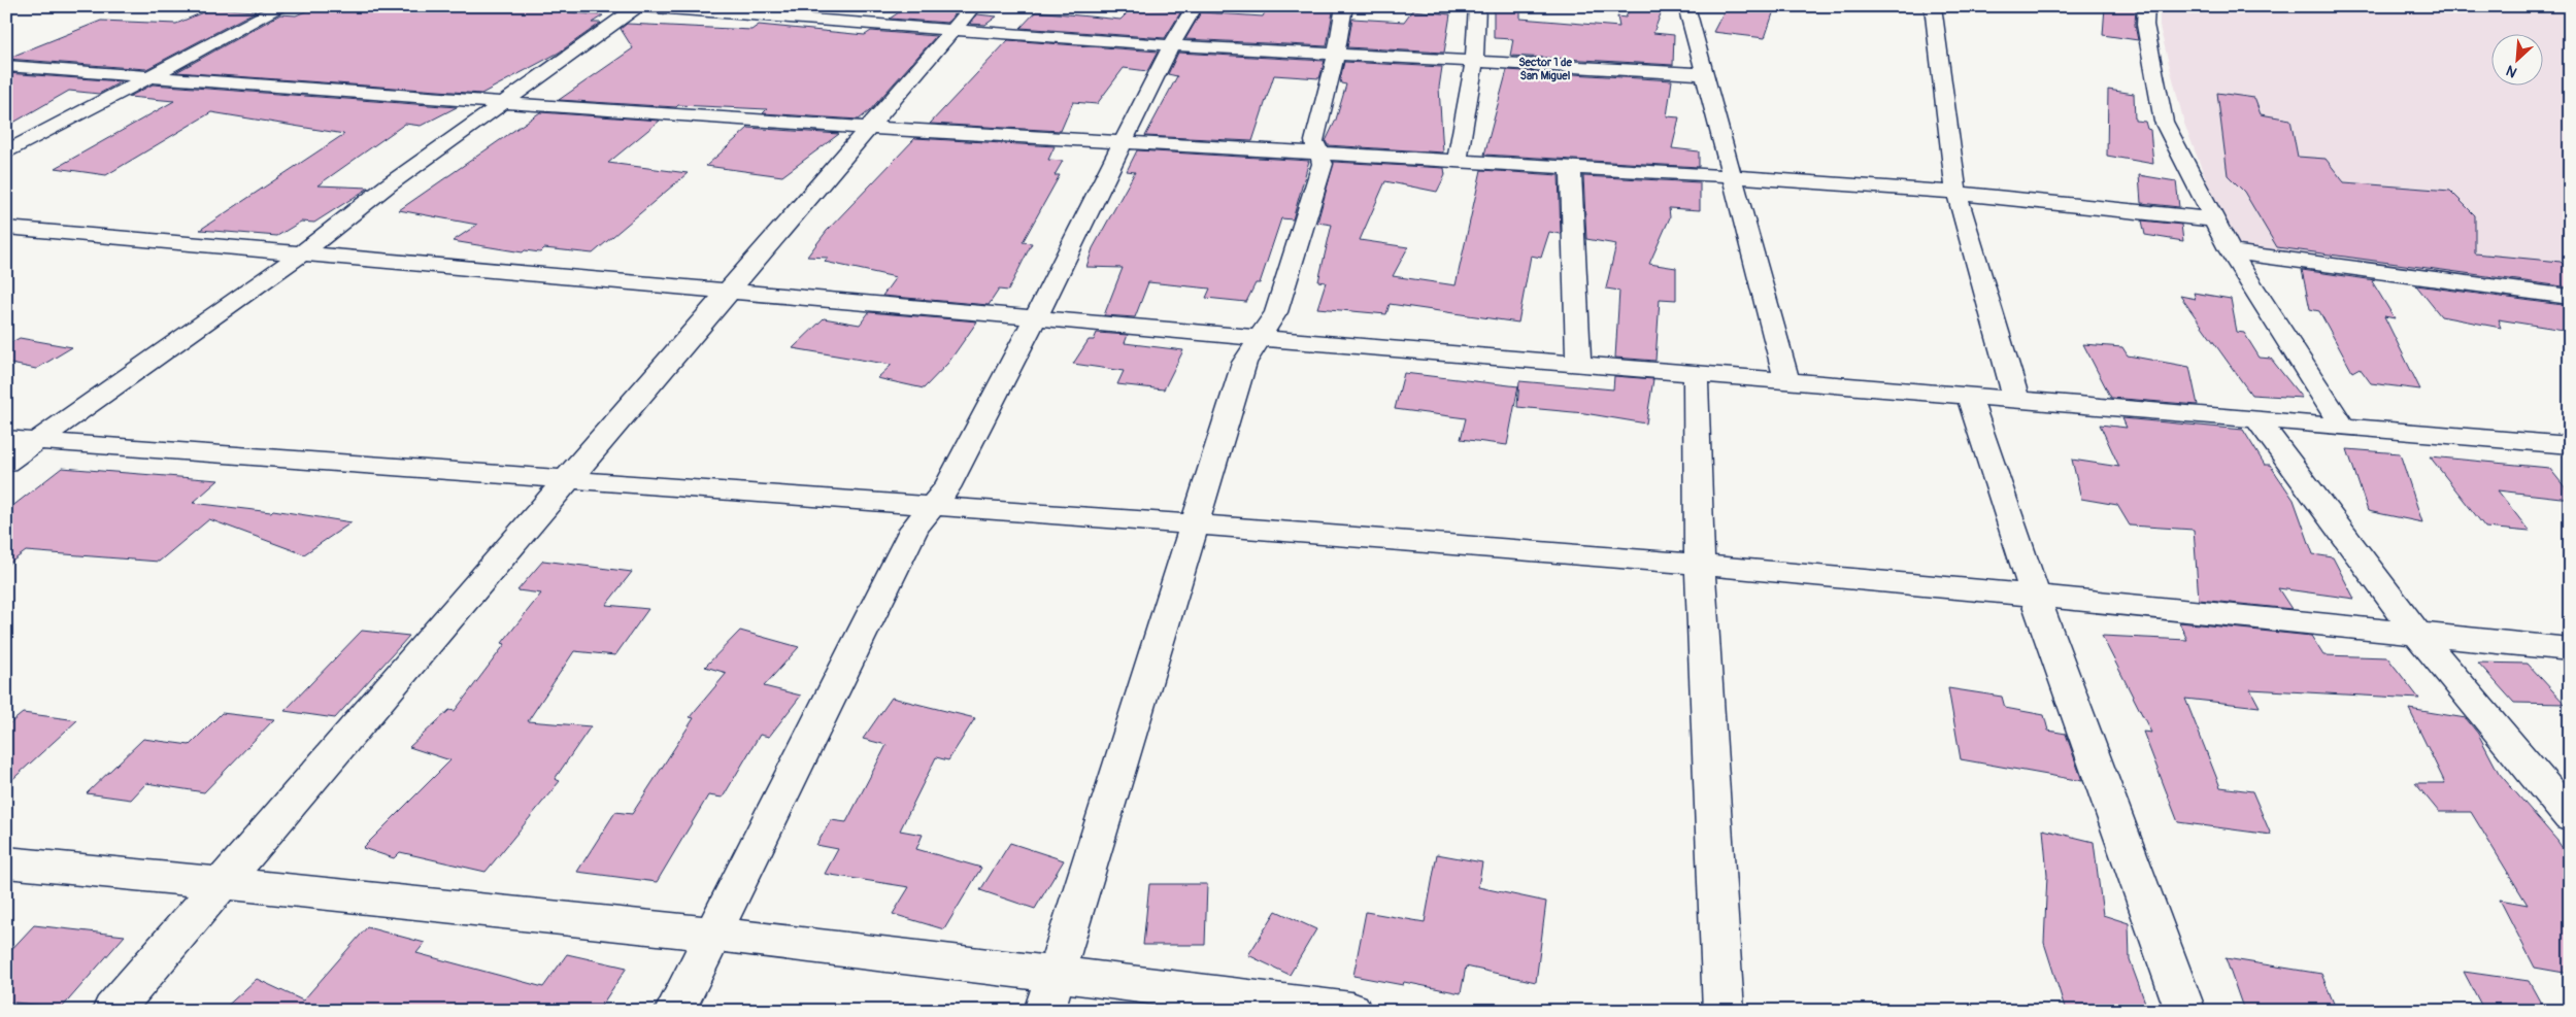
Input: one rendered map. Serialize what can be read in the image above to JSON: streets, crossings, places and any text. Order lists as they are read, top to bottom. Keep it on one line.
{"districts":["Sector 1 de San Miguel"],"north":"bottom left"}
